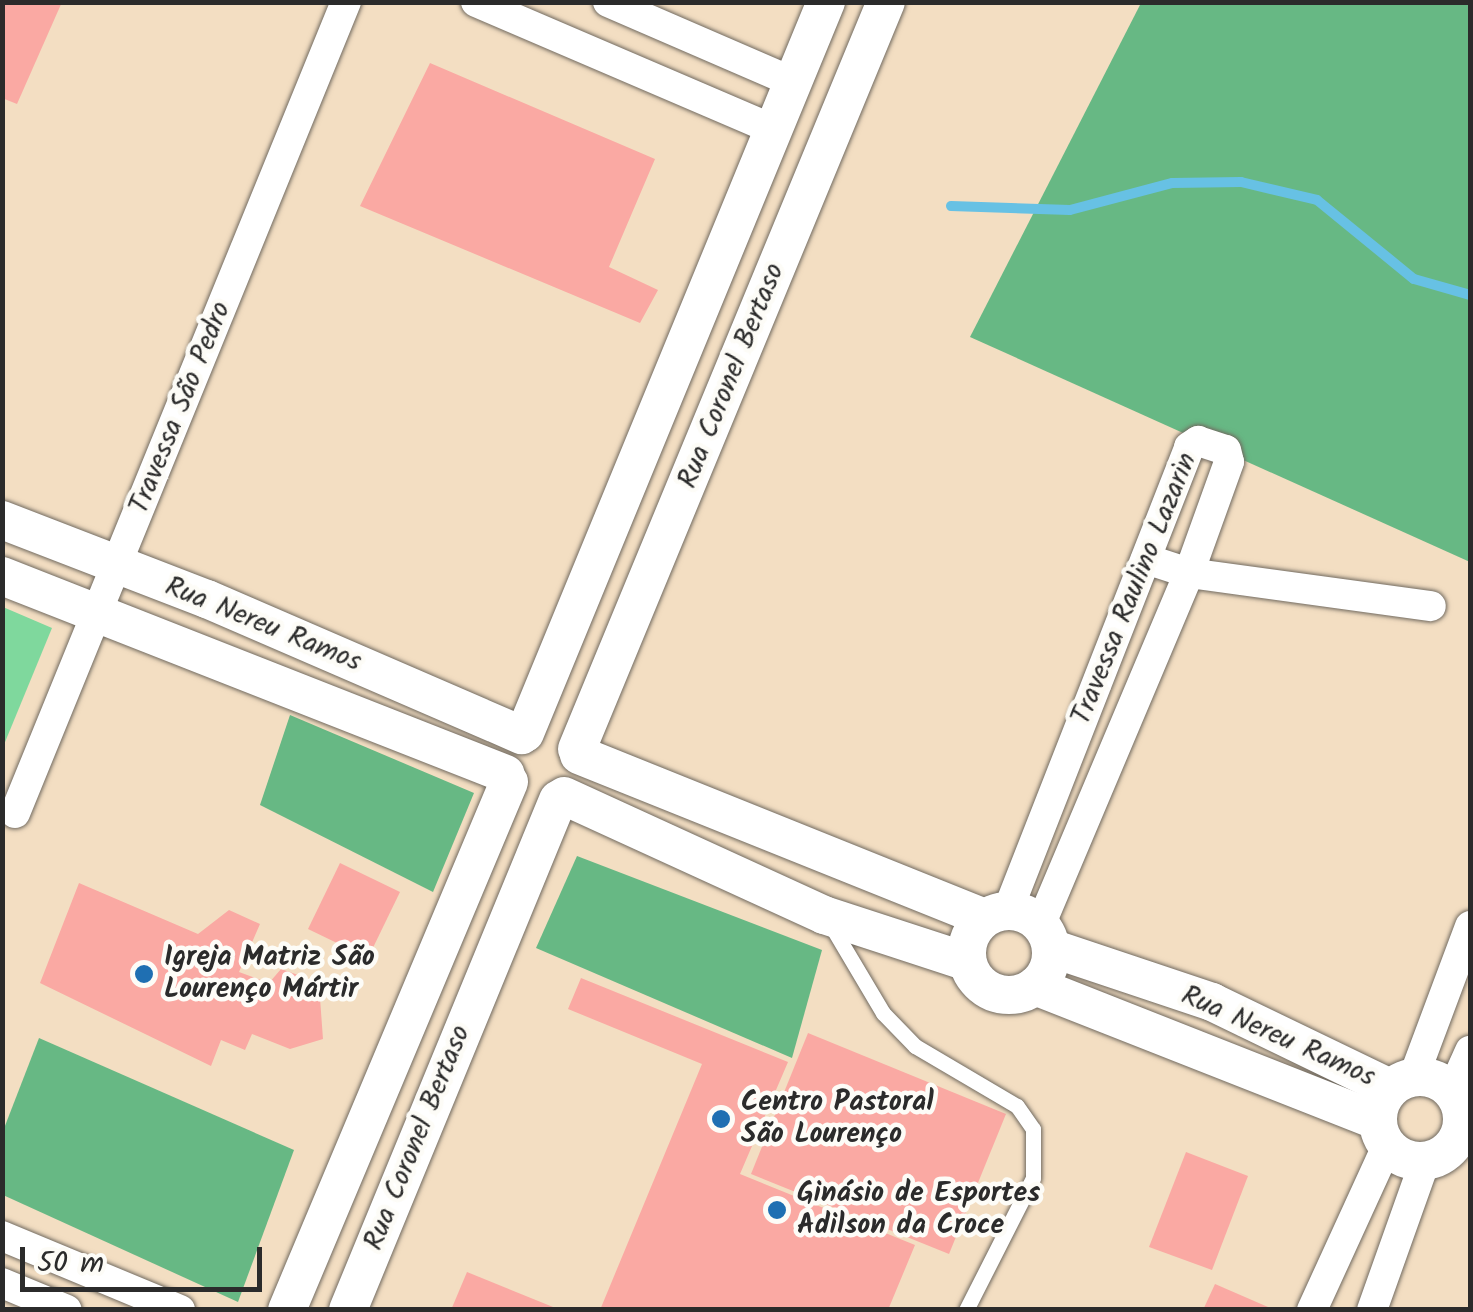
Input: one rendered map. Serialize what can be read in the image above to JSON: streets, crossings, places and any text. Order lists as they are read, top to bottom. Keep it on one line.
{"streets":{"street":["Rua Coronel Bertaso","Travessa São Pedro","Travessa Raulino Lazarin","Rua Nereu Ramos"]},"crossings":[["Rua Coronel Bertaso","Rua Nereu Ramos"],["Travessa São Pedro","Rua Nereu Ramos"],["Travessa Raulino Lazarin","Rua Nereu Ramos"]],"places":["Igreja Matriz São Lourenço Mártir","Centro Pastoral São Lourenço","Ginásio de Esportes Adilson da Croce"],"scale_bar":"50 m"}
